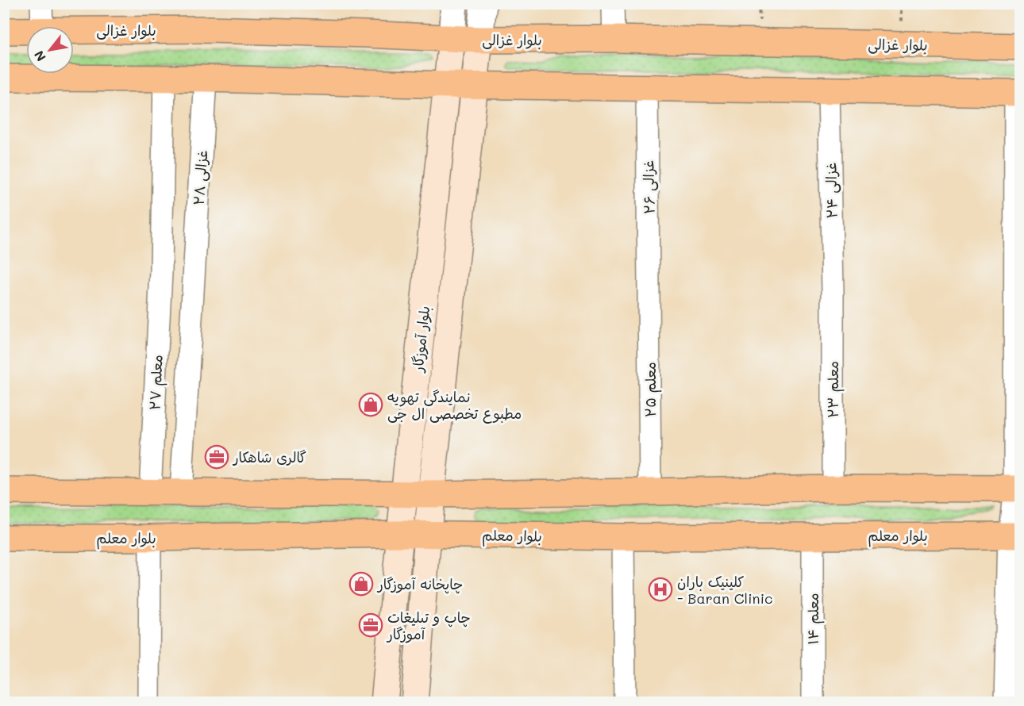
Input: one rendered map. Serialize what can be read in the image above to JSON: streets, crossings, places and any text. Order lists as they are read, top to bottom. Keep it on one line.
{"streets":{"main road":["بلوار غزالی","بلوار آموزگار","بلوار معلم"],"street":["غزالی ۲۸","غزالی ۲۶","غزالی ۲۴","معلم ۲۷","معلم ۲۵","معلم ۲۳","معلم ۱۴"]},"crossings":[["بلوار غزالی","بلوار آموزگار"],["غزالی ۲۶","معلم ۲۵"],["غزالی ۲۴","معلم ۲۳"],["بلوار آموزگار","بلوار معلم"],["بلوار معلم","معلم ۱۴"]],"places":{"shop":["نمایندگی تهویه مطبوع تخصصی ال جی","چاپخانه آموزگار"],"office":["گالری شاهکار","چاپ و تبلیغات آموزگار"],"hospital":["کلینیک باران - Baran Clinic"]},"north":"bottom left"}
